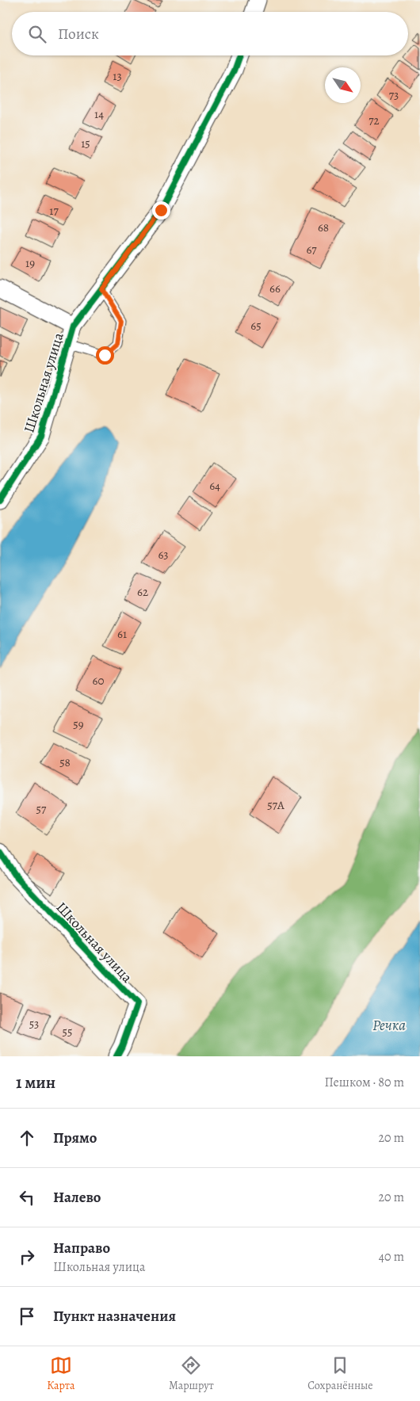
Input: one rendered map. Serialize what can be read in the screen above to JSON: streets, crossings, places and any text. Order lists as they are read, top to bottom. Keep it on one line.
{"streets":{"street":["Школьная улица"]},"water":["Речка"],"house_numbers":["13","73","14","72","15","17","68","67","19","66","65","64","63","62","61","60","59","58","57А","57","53","55"],"north":"bottom right","page":{"search":"Поиск","heading":["1 мин","Пешком · 80 m"],"list":[["Прямо","20 m"],["Налево","20 m"],["Направо","Школьная улица","40 m"],"Пункт назначения"],"nav":["Карта","Маршрут","Сохранённые"]}}
